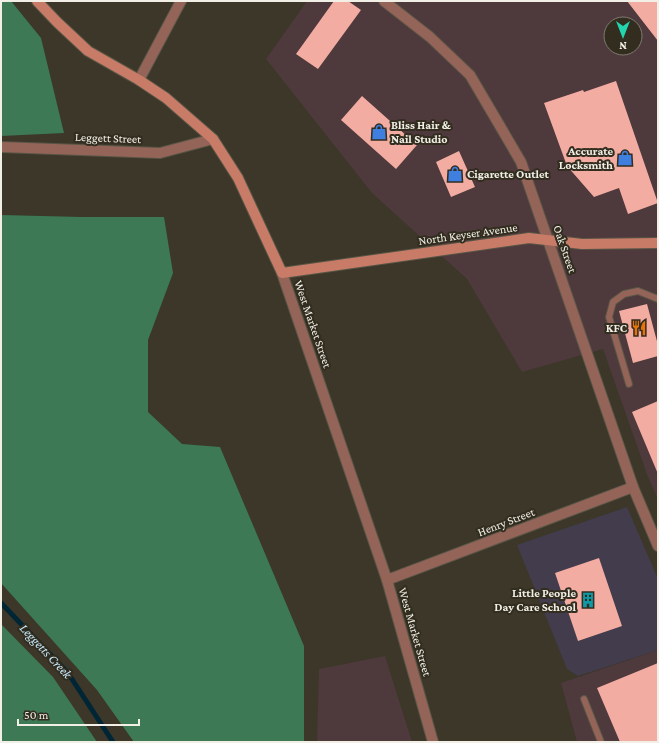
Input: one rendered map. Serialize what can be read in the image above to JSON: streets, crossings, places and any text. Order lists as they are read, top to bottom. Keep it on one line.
{"streets":{"main road":["North Keyser Avenue","West Market Street"],"street":["Leggett Street","Oak Street","Henry Street"]},"crossings":[["Leggett Street","West Market Street"],["North Keyser Avenue","Oak Street"],["North Keyser Avenue","West Market Street"],["Oak Street","Henry Street"],["West Market Street","Henry Street"]],"water":["Leggetts Creek"],"places":{"shop":["Bliss Hair & Nail Studio","Accurate Locksmith","Cigarette Outlet"],"restaurant":["KFC"],"building":["Little People Day Care School"]},"scale_bar":"50 m","north":"bottom"}
